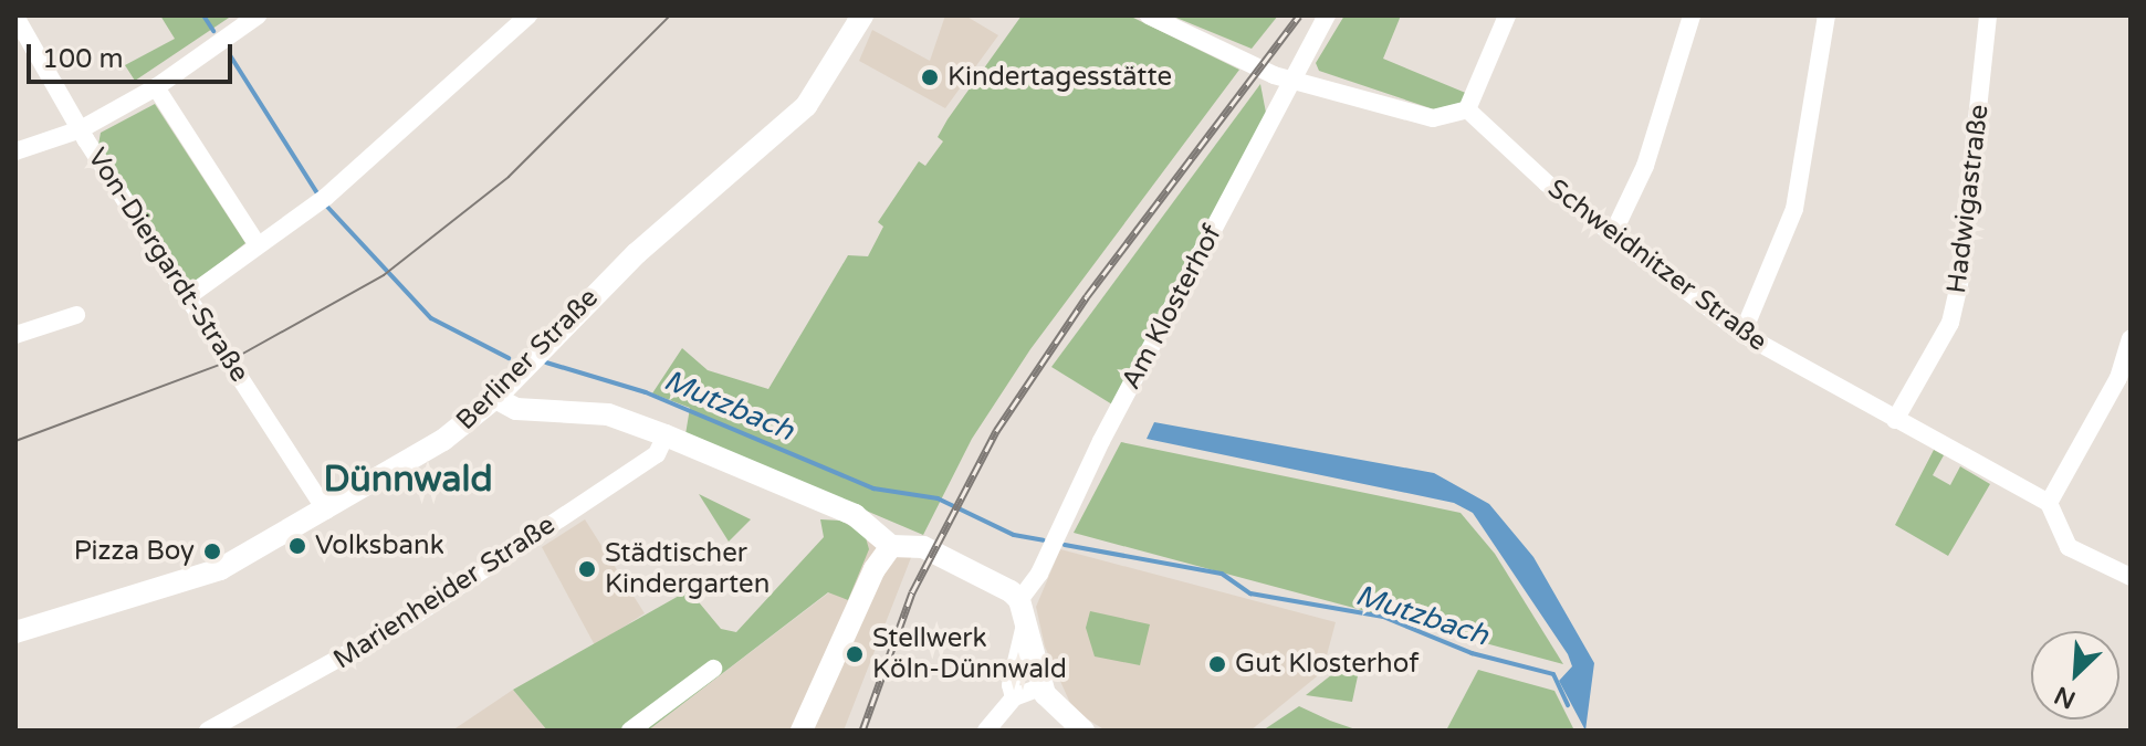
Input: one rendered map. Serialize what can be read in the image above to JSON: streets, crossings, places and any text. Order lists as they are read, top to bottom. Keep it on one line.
{"streets":{"main road":["Berliner Straße"],"street":["Hadwigastraße","Von-Diergardt-Straße","Schweidnitzer Straße","Am Klosterhof","Marienheider Straße"]},"crossings":[["Hadwigastraße","Schweidnitzer Straße"],["Von-Diergardt-Straße","Berliner Straße"]],"districts":["Dünnwald"],"water":["Mutzbach"],"places":["Kindertagesstätte","Volksbank","Pizza Boy","Städtischer Kindergarten","Stellwerk Köln-Dünnwald","Gut Klosterhof"],"scale_bar":"100 m","north":"bottom left"}
